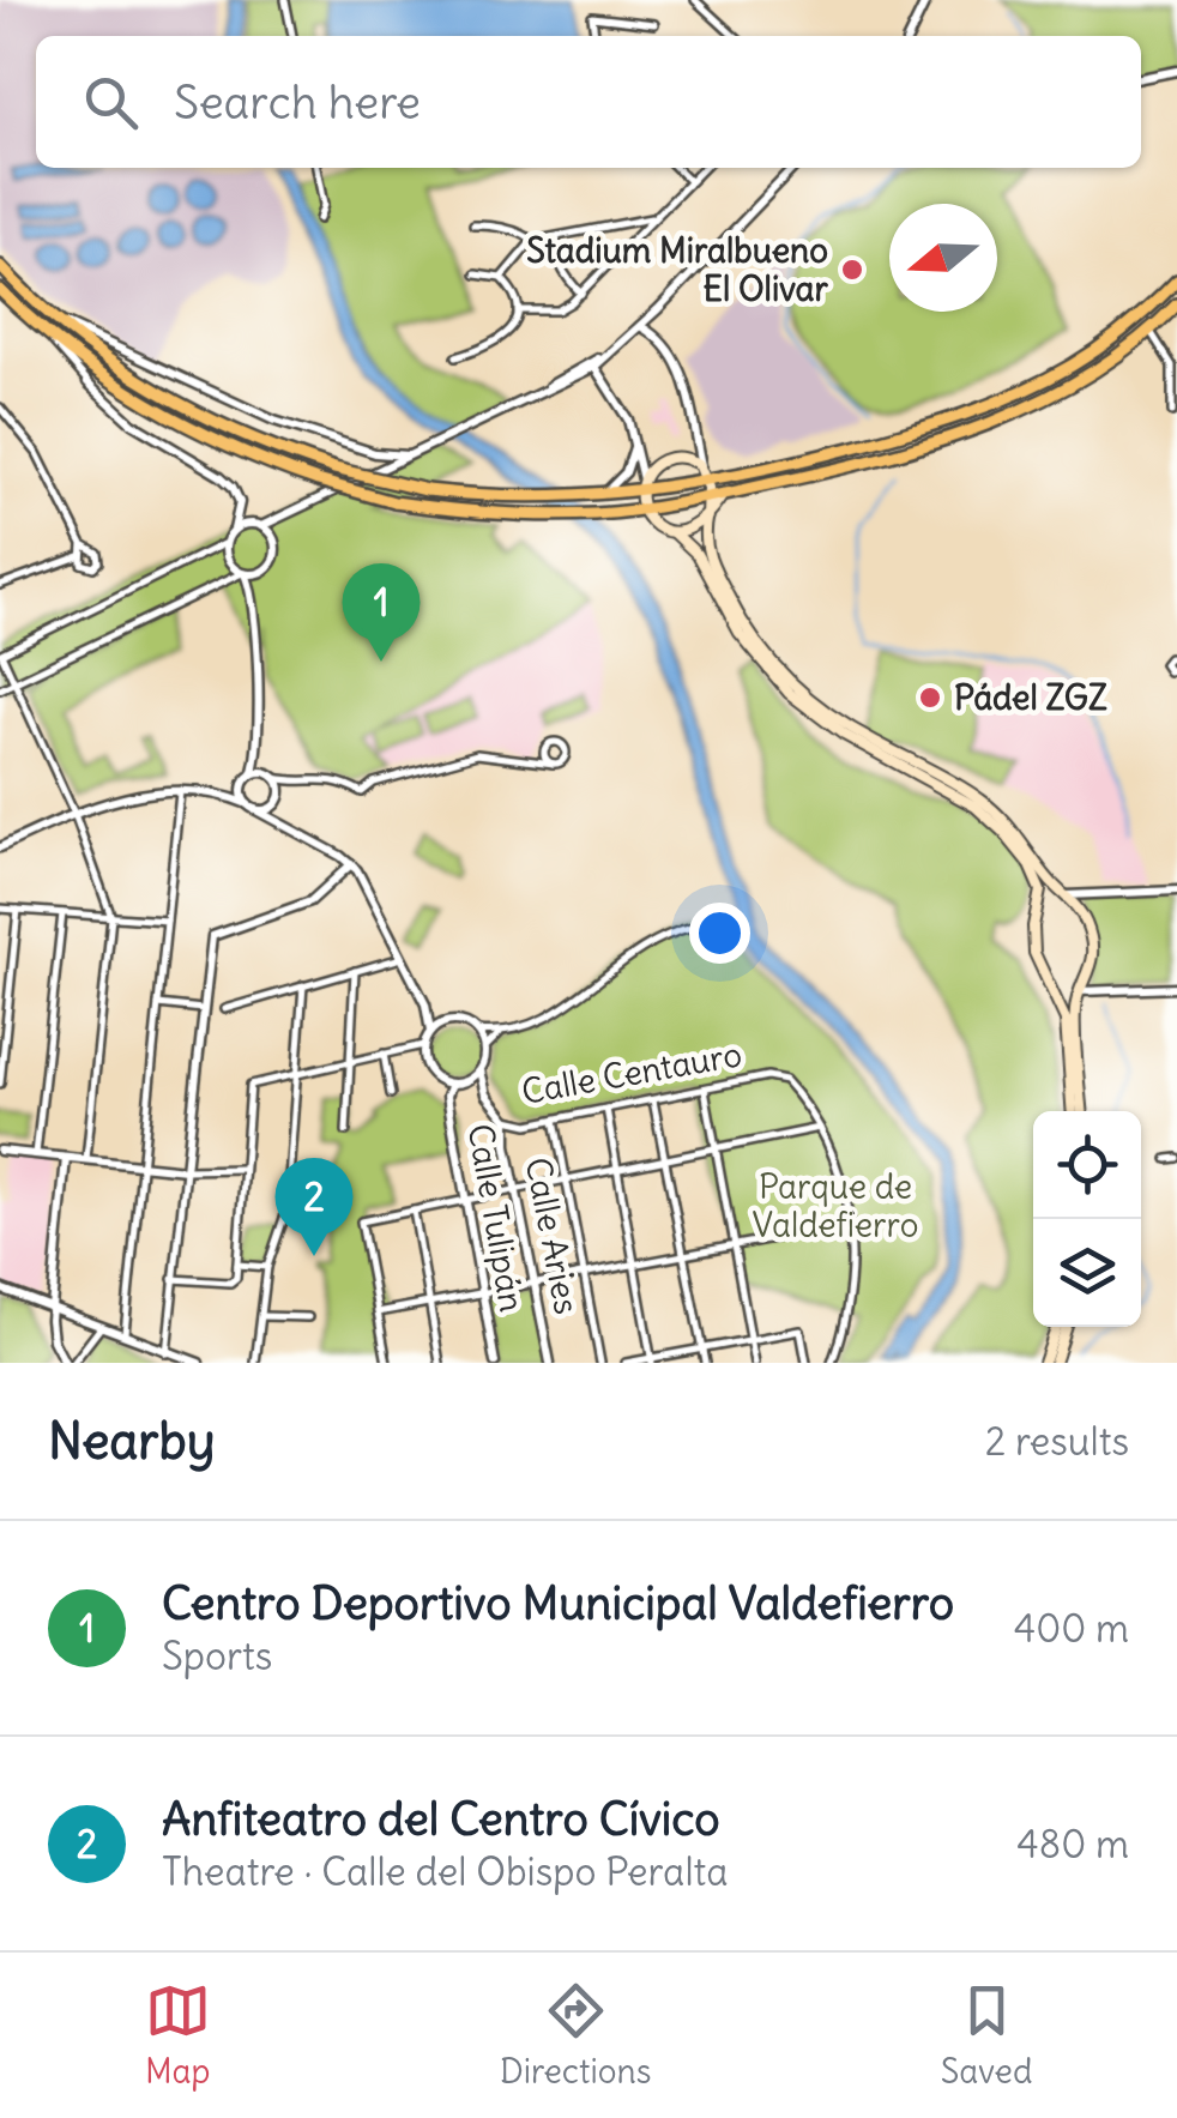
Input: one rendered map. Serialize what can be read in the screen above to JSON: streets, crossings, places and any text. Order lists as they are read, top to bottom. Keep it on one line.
{"streets":{"street":["Calle Centauro","Calle Tulipán","Calle Aries"]},"crossings":[["Calle Centauro","Calle Tulipán"],["Calle Centauro","Calle Aries"]],"parks":["Parque de Valdefierro"],"places":["Stadium Miralbueno El Olivar","Pádel ZGZ"],"north":"left","page":{"search":"Search here","pins":["1","2"],"heading":["Nearby","2 results"],"list":[{"mark":"1","name":"Centro Deportivo Municipal Valdefierro","note":"Sports","value":"400 m"},{"mark":"2","name":"Anfiteatro del Centro Cívico","note":"Theatre · Calle del Obispo Peralta","value":"480 m"}],"nav":["Map","Directions","Saved"]}}
